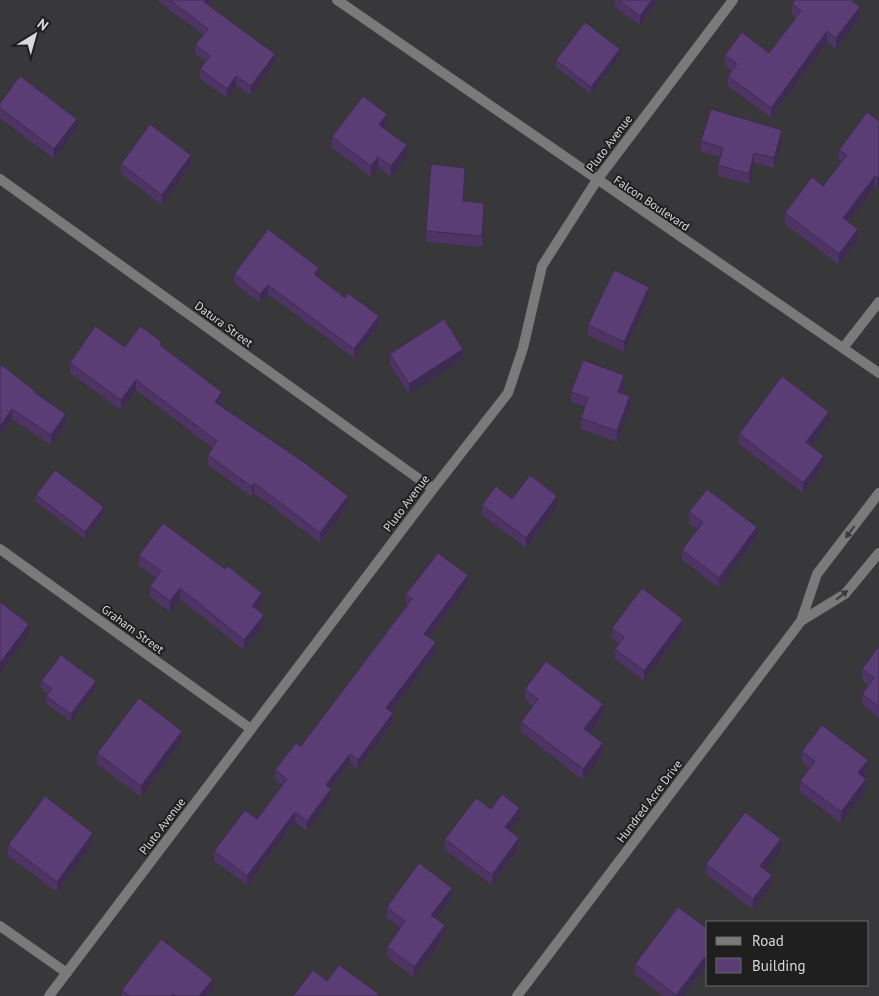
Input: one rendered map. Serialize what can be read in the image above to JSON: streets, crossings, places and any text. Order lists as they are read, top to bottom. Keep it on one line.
{"streets":{"street":["Pluto Avenue","Falcon Boulevard","Datura Street","Graham Street","Hundred Acre Drive"]},"crossings":[["Pluto Avenue","Falcon Boulevard"],["Pluto Avenue","Datura Street"],["Pluto Avenue","Graham Street"]],"legend":["Road","Building"],"north":"top right"}
